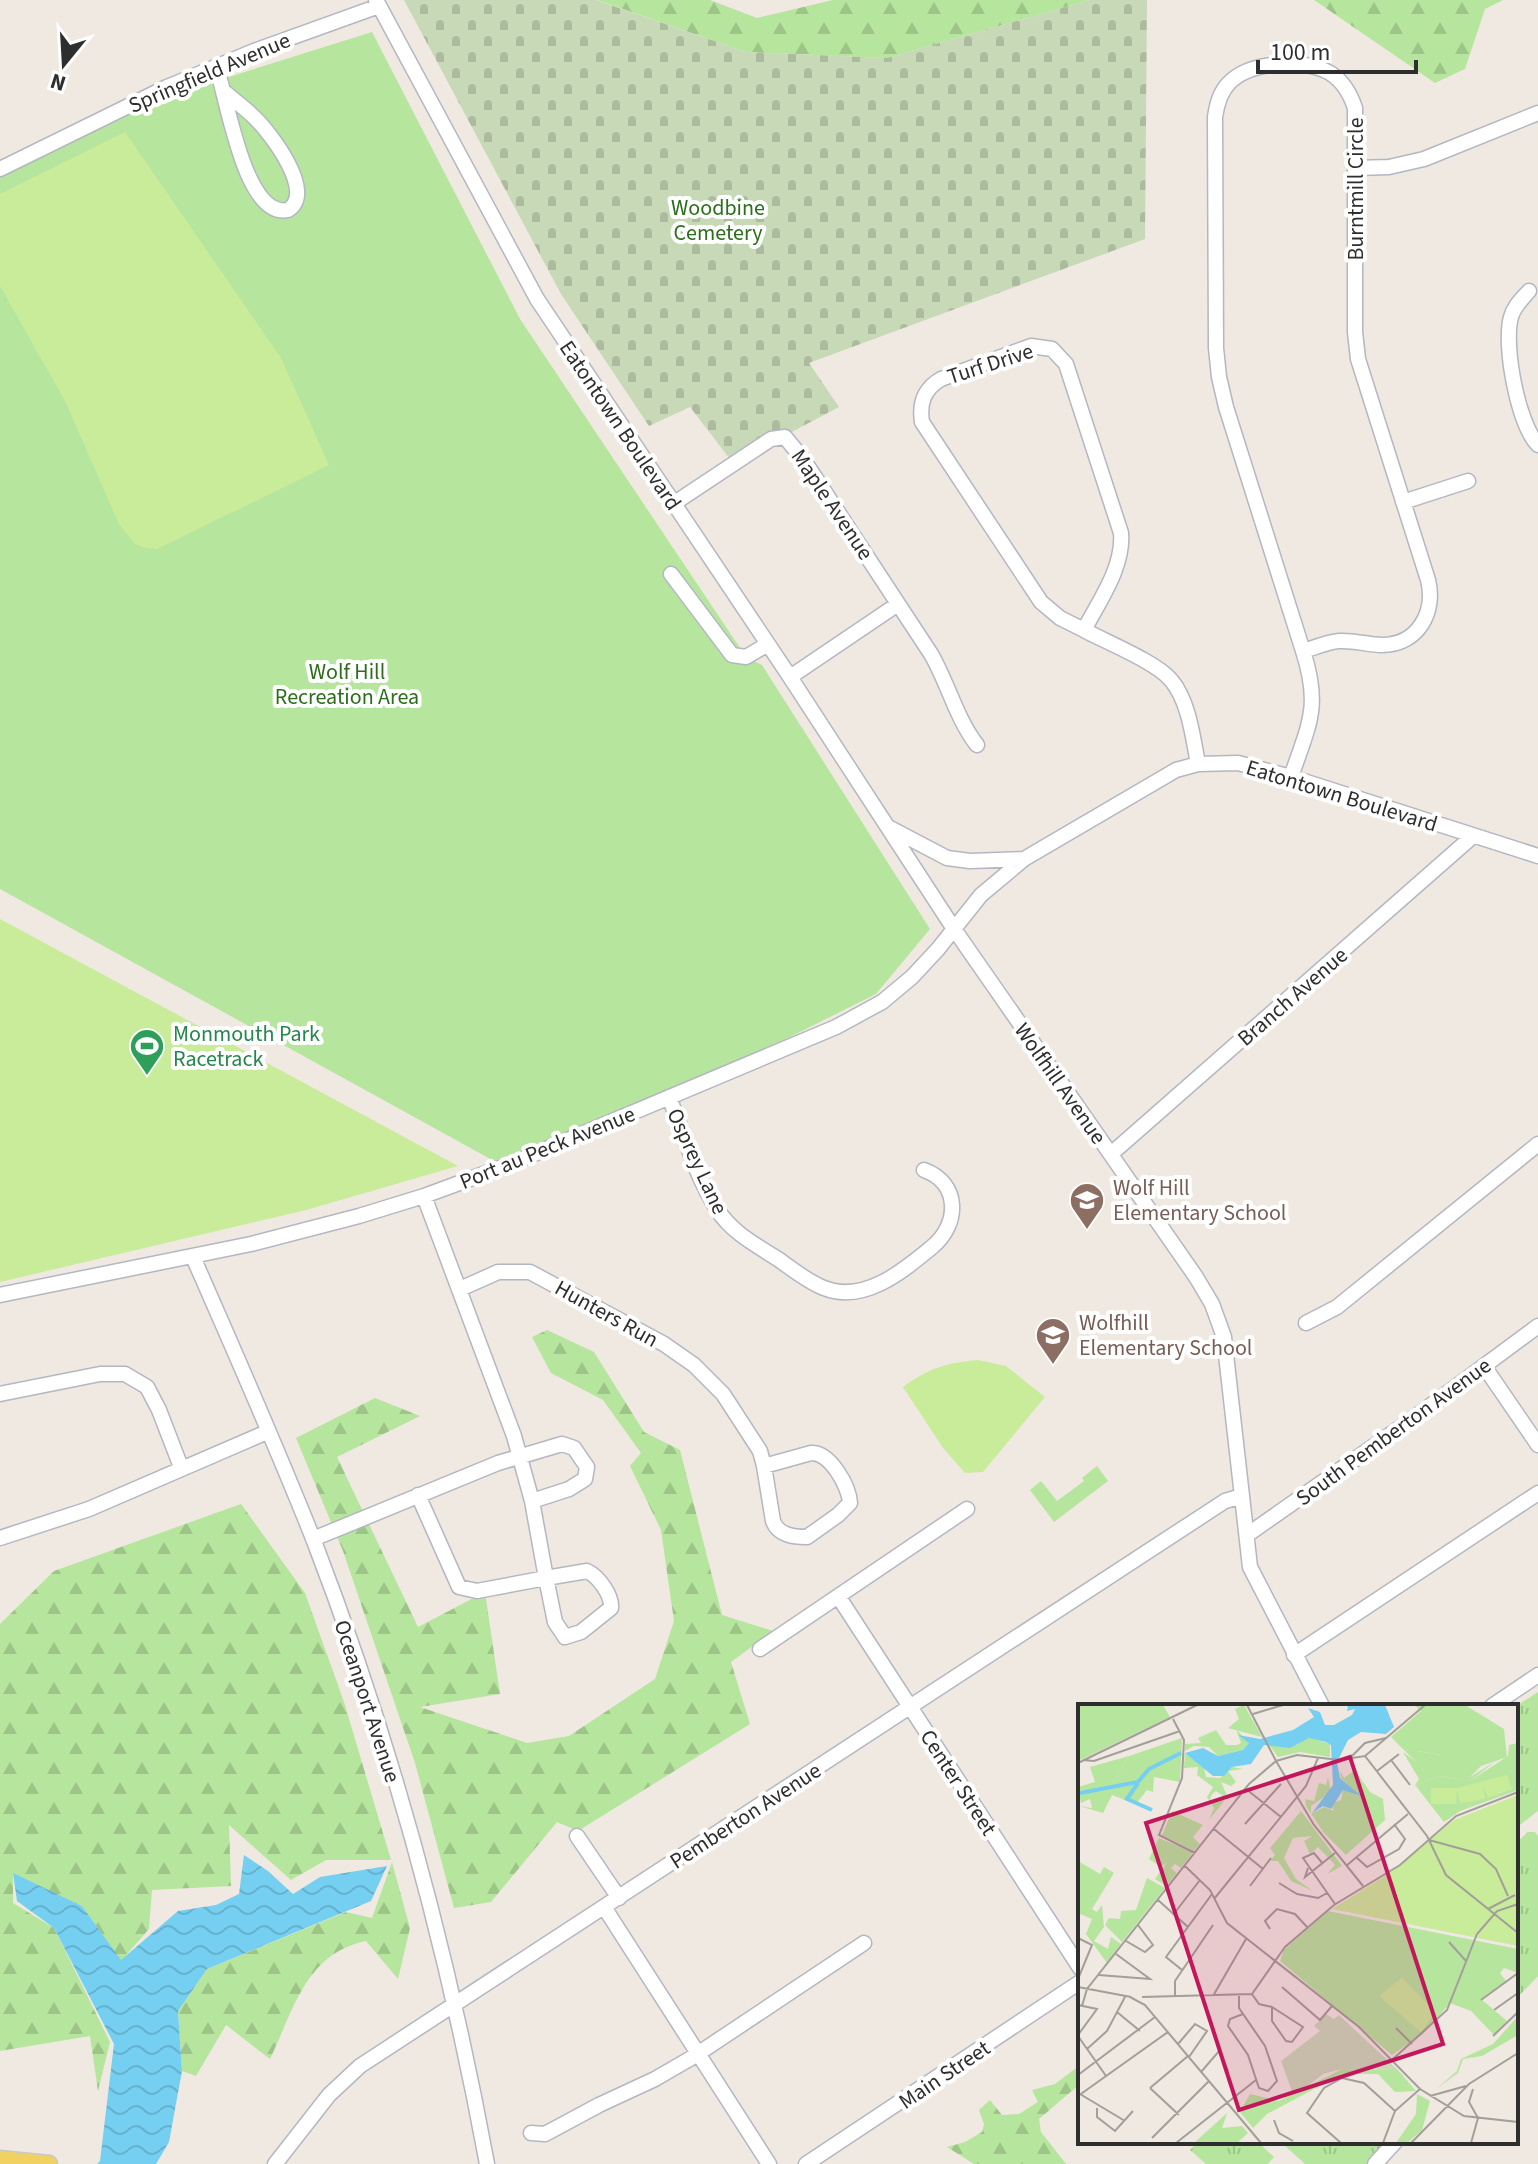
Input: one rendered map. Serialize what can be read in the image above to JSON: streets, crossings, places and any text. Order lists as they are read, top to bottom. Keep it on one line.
{"streets":{"street":["Springfield Avenue","Burntmill Circle","Turf Drive","Eatontown Boulevard","Maple Avenue","Branch Avenue","Wolfhill Avenue","Port au Peck Avenue","Osprey Lane","Hunters Run","South Pemberton Avenue","Oceanport Avenue","Center Street","Pemberton Avenue","Main Street"]},"crossings":[["Springfield Avenue","Eatontown Boulevard"],["Burntmill Circle","Eatontown Boulevard"],["Turf Drive","Eatontown Boulevard"],["Eatontown Boulevard","Maple Avenue"],["Eatontown Boulevard","Branch Avenue"],["Eatontown Boulevard","Wolfhill Avenue"],["Eatontown Boulevard","Port au Peck Avenue"],["Branch Avenue","Wolfhill Avenue"],["Wolfhill Avenue","Port au Peck Avenue"],["Wolfhill Avenue","South Pemberton Avenue"],["Wolfhill Avenue","Pemberton Avenue"],["Port au Peck Avenue","Osprey Lane"],["Port au Peck Avenue","Oceanport Avenue"],["Oceanport Avenue","Pemberton Avenue"],["Center Street","Pemberton Avenue"]],"parks":["Woodbine Cemetery","Wolf Hill Recreation Area"],"places":{"sports":["Monmouth Park Racetrack"],"school or university":["Wolf Hill Elementary School","Wolfhill Elementary School"]},"scale_bar":"100 m","north":"bottom"}
